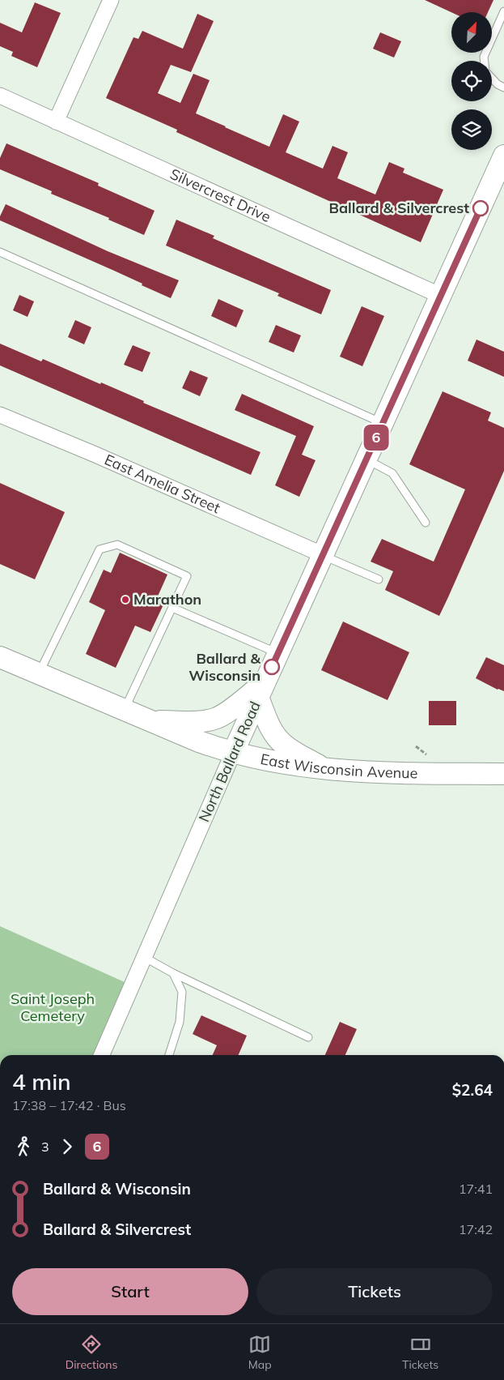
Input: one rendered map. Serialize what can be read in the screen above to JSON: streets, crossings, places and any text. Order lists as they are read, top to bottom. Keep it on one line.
{"streets":{"main road":["North Ballard Road","East Wisconsin Avenue"],"street":["Silvercrest Drive","East Amelia Street"]},"crossings":[["Silvercrest Drive","North Ballard Road"],["East Amelia Street","North Ballard Road"],["North Ballard Road","East Wisconsin Avenue"]],"parks":["Saint Joseph Cemetery"],"places":["Ballard & Silvercrest","Marathon","Ballard & Wisconsin"],"lines":["bus line 6"],"north":"top right","page":{"on_map":"6","heading":["4 min","17:38 – 17:42 · Bus","$2.64"],"legs":["3","6"],"list":[{"name":"Ballard & Wisconsin","value":"17:41"},{"name":"Ballard & Silvercrest","value":"17:42"}],"buttons":["Start","Tickets"],"tabs":["Directions","Map","Tickets"]}}
